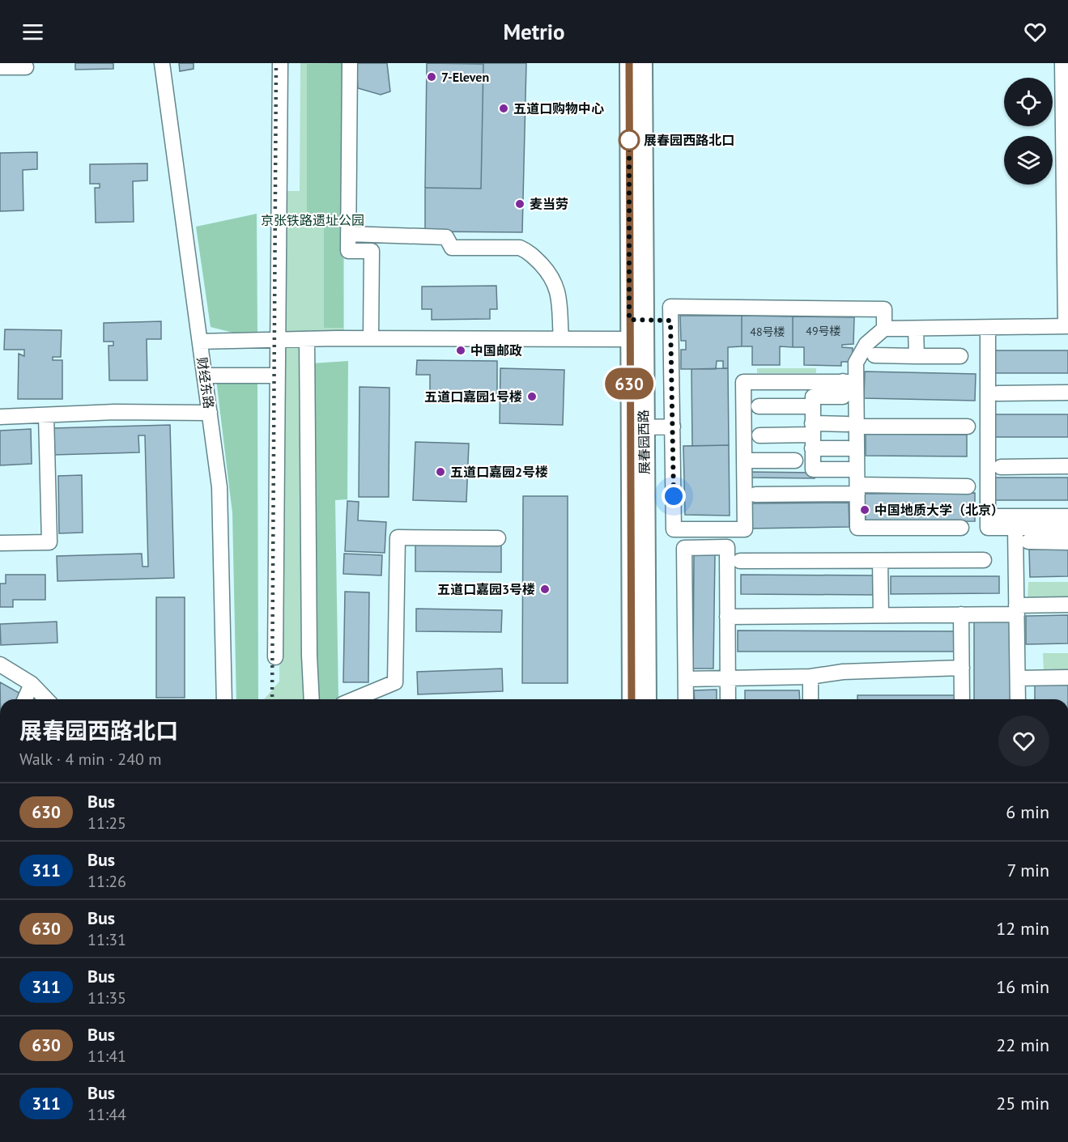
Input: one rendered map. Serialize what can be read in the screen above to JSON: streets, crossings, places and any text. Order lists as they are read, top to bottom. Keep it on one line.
{"streets":{"main road":["展春园西路"],"street":["财经东路"]},"parks":["京张铁路遗址公园"],"places":["7-Eleven","五道口购物中心","展春园西路北口","麦当劳","中国邮政","五道口嘉园1号楼","五道口嘉园2号楼","中国地质大学（北京）","五道口嘉园3号楼"],"lines":["bus line 630"],"house_numbers":["49号楼","48号楼"],"page":{"header":"Metrio","on_map":"630","heading":["展春园西路北口","Walk · 4 min · 240 m"],"list":[{"mark":"630","name":"Bus","note":"11:25","value":"6 min"},{"mark":"311","name":"Bus","note":"11:26","value":"7 min"},{"mark":"630","name":"Bus","note":"11:31","value":"12 min"},{"mark":"311","name":"Bus","note":"11:35","value":"16 min"},{"mark":"630","name":"Bus","note":"11:41","value":"22 min"},{"mark":"311","name":"Bus","note":"11:44","value":"25 min"}]}}
